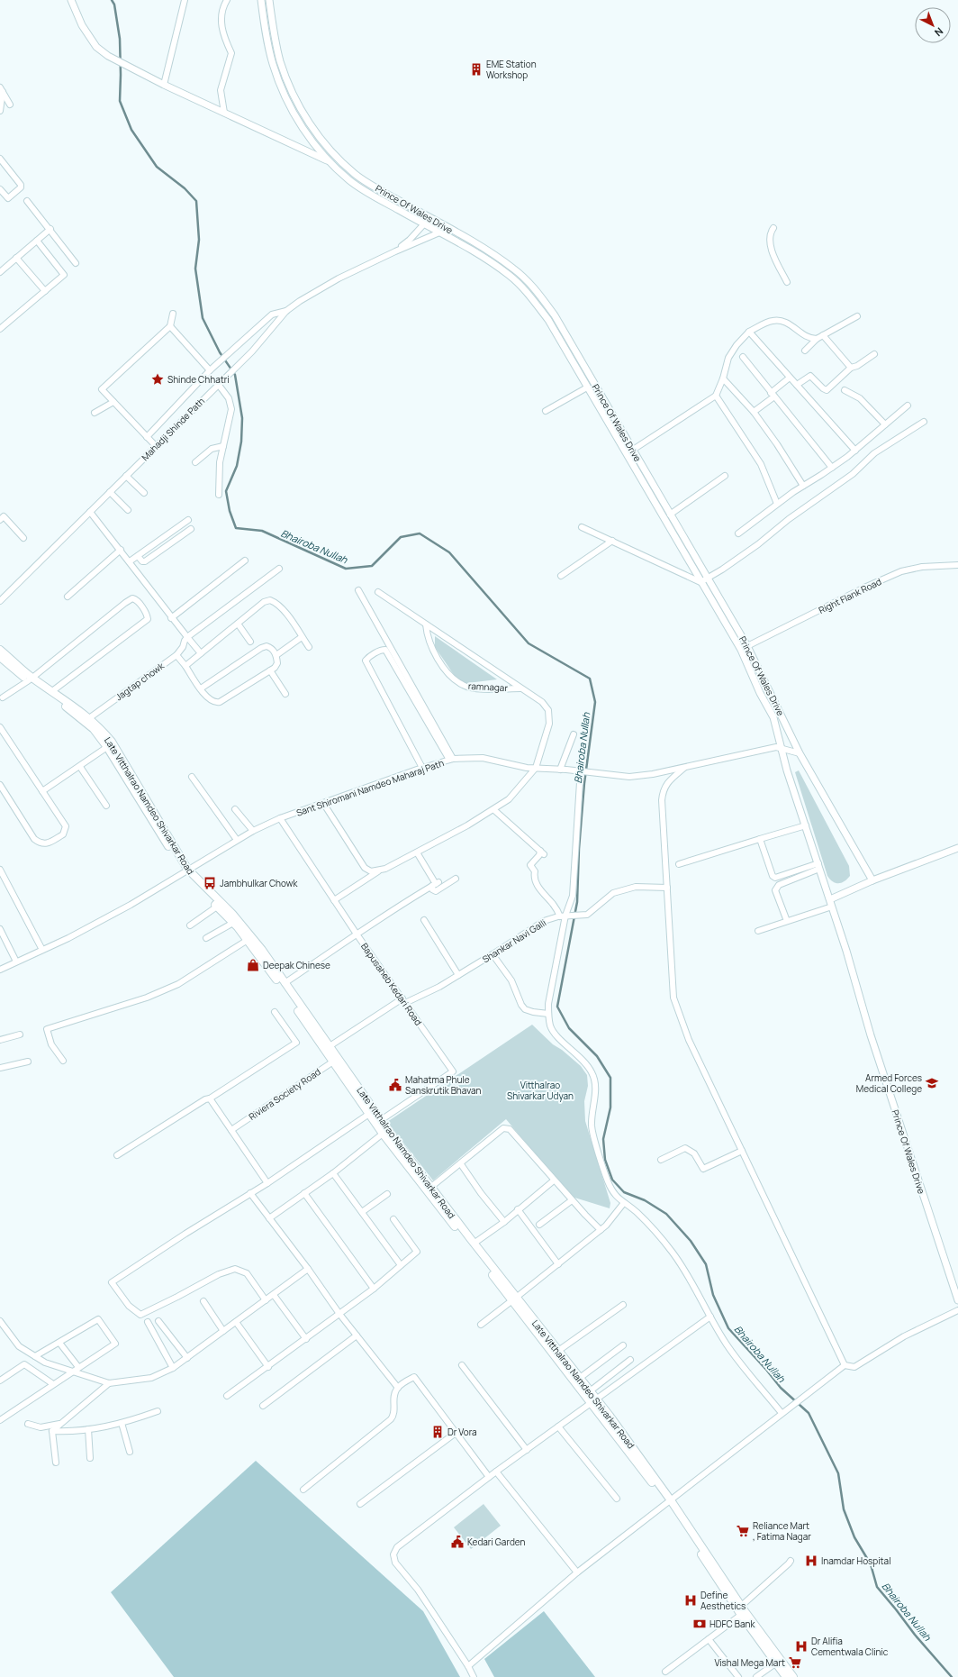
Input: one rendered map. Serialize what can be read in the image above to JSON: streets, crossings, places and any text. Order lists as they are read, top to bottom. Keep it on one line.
{"streets":{"main road":["Late Vitthalrao Namdeo Shivarkar Road"],"street":["Prince Of Wales Drive","Mahadji Shinde Path","Right Flank Road","Jagtap chowk","ramnagar","Sant Shiromani Namdeo Maharaj Path","Shankar Navi Galli","Bapusaheb Kedari Road","Riviera Society Road"]},"crossings":[["Prince Of Wales Drive","Mahadji Shinde Path"],["Prince Of Wales Drive","Right Flank Road"],["Prince Of Wales Drive","Sant Shiromani Namdeo Maharaj Path"],["Jagtap chowk","Late Vitthalrao Namdeo Shivarkar Road"],["Sant Shiromani Namdeo Maharaj Path","Late Vitthalrao Namdeo Shivarkar Road"],["Sant Shiromani Namdeo Maharaj Path","Bapusaheb Kedari Road"],["Late Vitthalrao Namdeo Shivarkar Road","Shankar Navi Galli"],["Late Vitthalrao Namdeo Shivarkar Road","Bapusaheb Kedari Road"],["Late Vitthalrao Namdeo Shivarkar Road","Riviera Society Road"],["Shankar Navi Galli","Bapusaheb Kedari Road"]],"water":["Bhairoba Nullah"],"parks":["Vitthalrao Shivarkar Udyan"],"places":{"building":["EME Station Workshop","Dr Vora"],"place":["Shinde Chhatri"],"bus stop":["Jambhulkar Chowk"],"shop":["Deepak Chinese"],"school or university":["Armed Forces Medical College"],"public building":["Mahatma Phule Sanskrutik Bhavan","Kedari Garden"],"supermarket":["Reliance Mart , Fatima Nagar","Vishal Mega Mart"],"hospital":["Inamdar Hospital","Define Aesthetics","Dr Alifia Cementwala Clinic"],"bank":["HDFC Bank"]},"north":"bottom right"}
